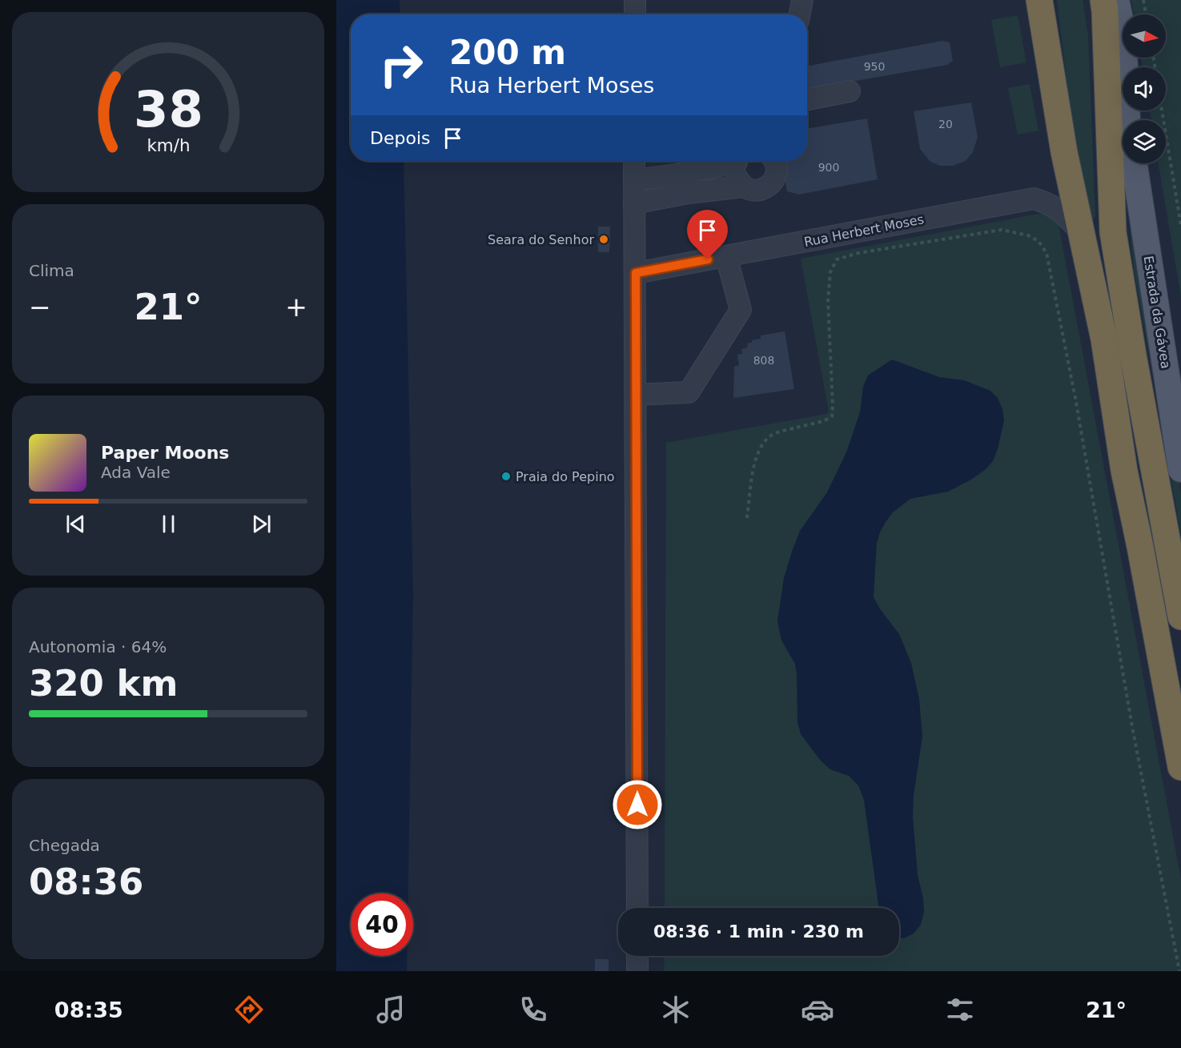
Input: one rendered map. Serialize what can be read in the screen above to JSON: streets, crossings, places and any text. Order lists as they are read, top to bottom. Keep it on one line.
{"streets":{"main road":["Estrada da Gávea"],"street":["Rua Herbert Moses"]},"places":["Seara do Senhor","Praia do Pepino"],"house_numbers":["950","20","900","808"],"north":"right","page":{"turn":["200 m","Rua Herbert Moses"],"then":"Depois","tile":["Clima",["Autonomia · 64%","320 km"],["Chegada","08:36"]],"heat":["−","21°","+"],"song":["Paper Moons","Ada Vale"],"limit":"40","trip":"08:36 · 1 min · 230 m","tabs":["08:35","21°"],"gauge":["38","km/h"]}}
